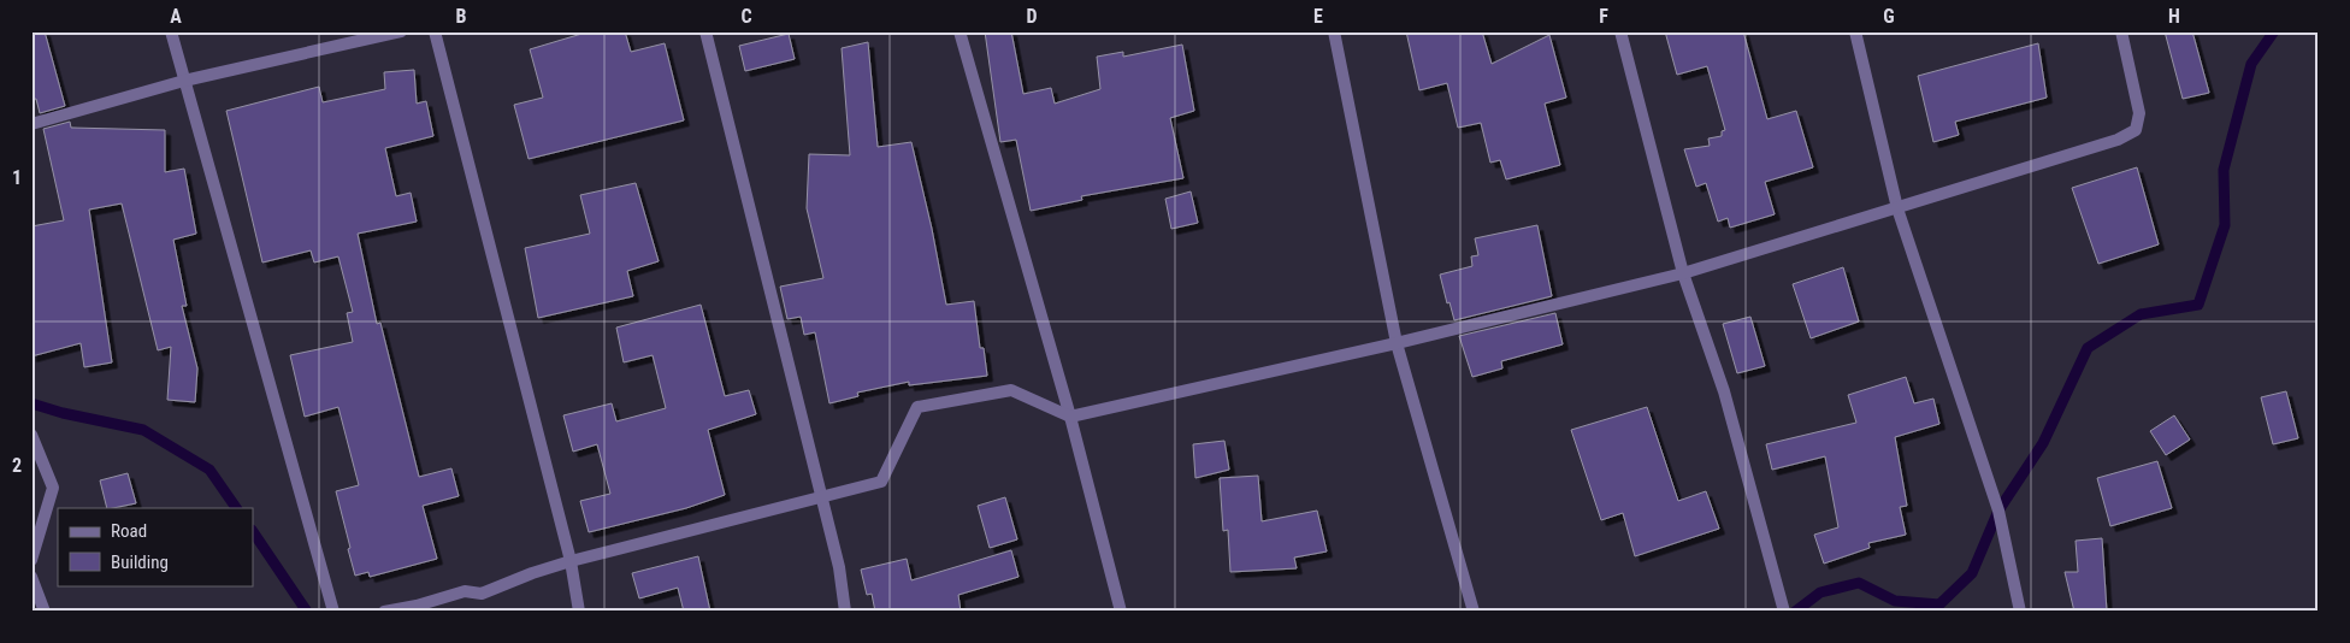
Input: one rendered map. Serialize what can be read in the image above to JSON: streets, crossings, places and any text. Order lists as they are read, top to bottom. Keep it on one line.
{"legend":["Road","Building"],"grid":{"columns":["A","B","C","D","E","F","G","H"],"rows":["1","2"]}}
